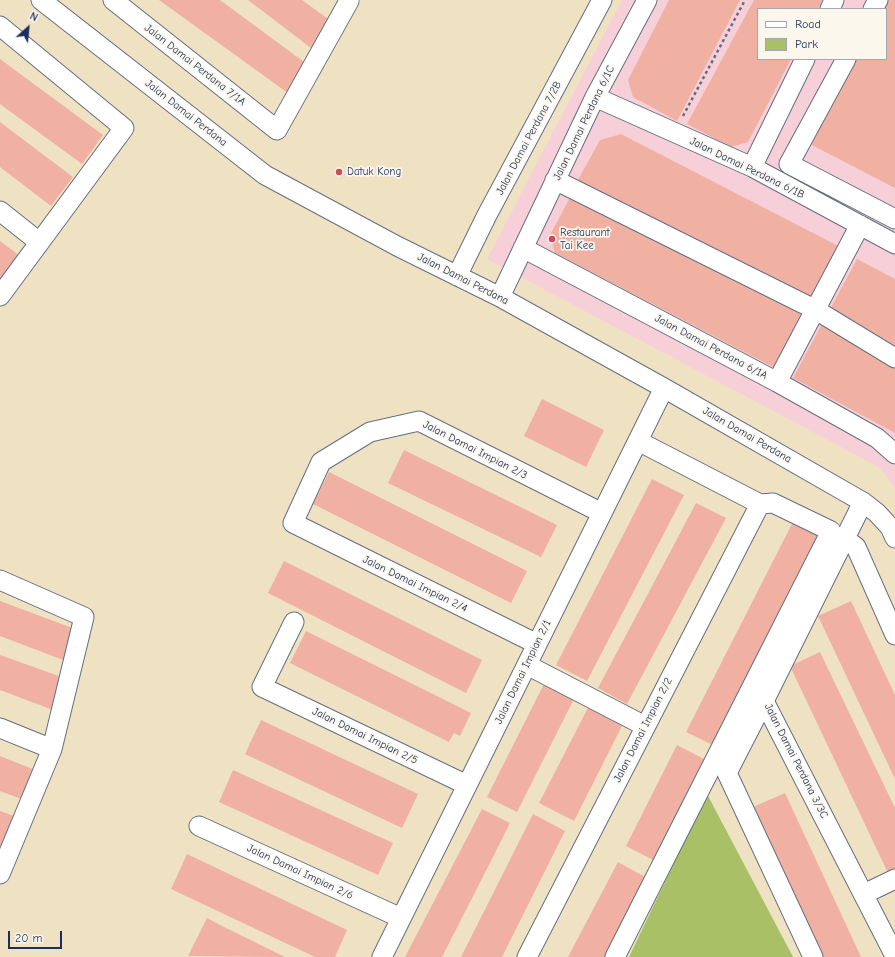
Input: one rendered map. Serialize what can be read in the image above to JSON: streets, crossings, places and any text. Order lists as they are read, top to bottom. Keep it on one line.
{"streets":{"street":["Jalan Damai Perdana 7/1A","Jalan Damai Perdana","Jalan Damai Perdana 6/1C","Jalan Damai Perdana 7/2B","Jalan Damai Perdana 6/1B","Jalan Damai Perdana 6/1A","Jalan Damai Impian 2/3","Jalan Damai Impian 2/4","Jalan Damai Impian 2/1","Jalan Damai Impian 2/2","Jalan Damai Impian 2/5","Jalan Damai Perdana 3/3C","Jalan Damai Impian 2/6"]},"crossings":[["Jalan Damai Perdana","Jalan Damai Perdana 6/1C"],["Jalan Damai Perdana","Jalan Damai Perdana 7/2B"],["Jalan Damai Perdana","Jalan Damai Impian 2/1"],["Jalan Damai Perdana","Jalan Damai Perdana 3/3C"],["Jalan Damai Perdana 6/1C","Jalan Damai Perdana 6/1B"],["Jalan Damai Perdana 6/1C","Jalan Damai Perdana 6/1A"],["Jalan Damai Impian 2/3","Jalan Damai Impian 2/4"],["Jalan Damai Impian 2/3","Jalan Damai Impian 2/1"],["Jalan Damai Impian 2/4","Jalan Damai Impian 2/1"],["Jalan Damai Impian 2/1","Jalan Damai Impian 2/5"],["Jalan Damai Impian 2/1","Jalan Damai Impian 2/6"]],"places":["Datuk Kong","Restaurant Tai Kee"],"legend":["Road","Park"],"scale_bar":"20 m","north":"top right"}
